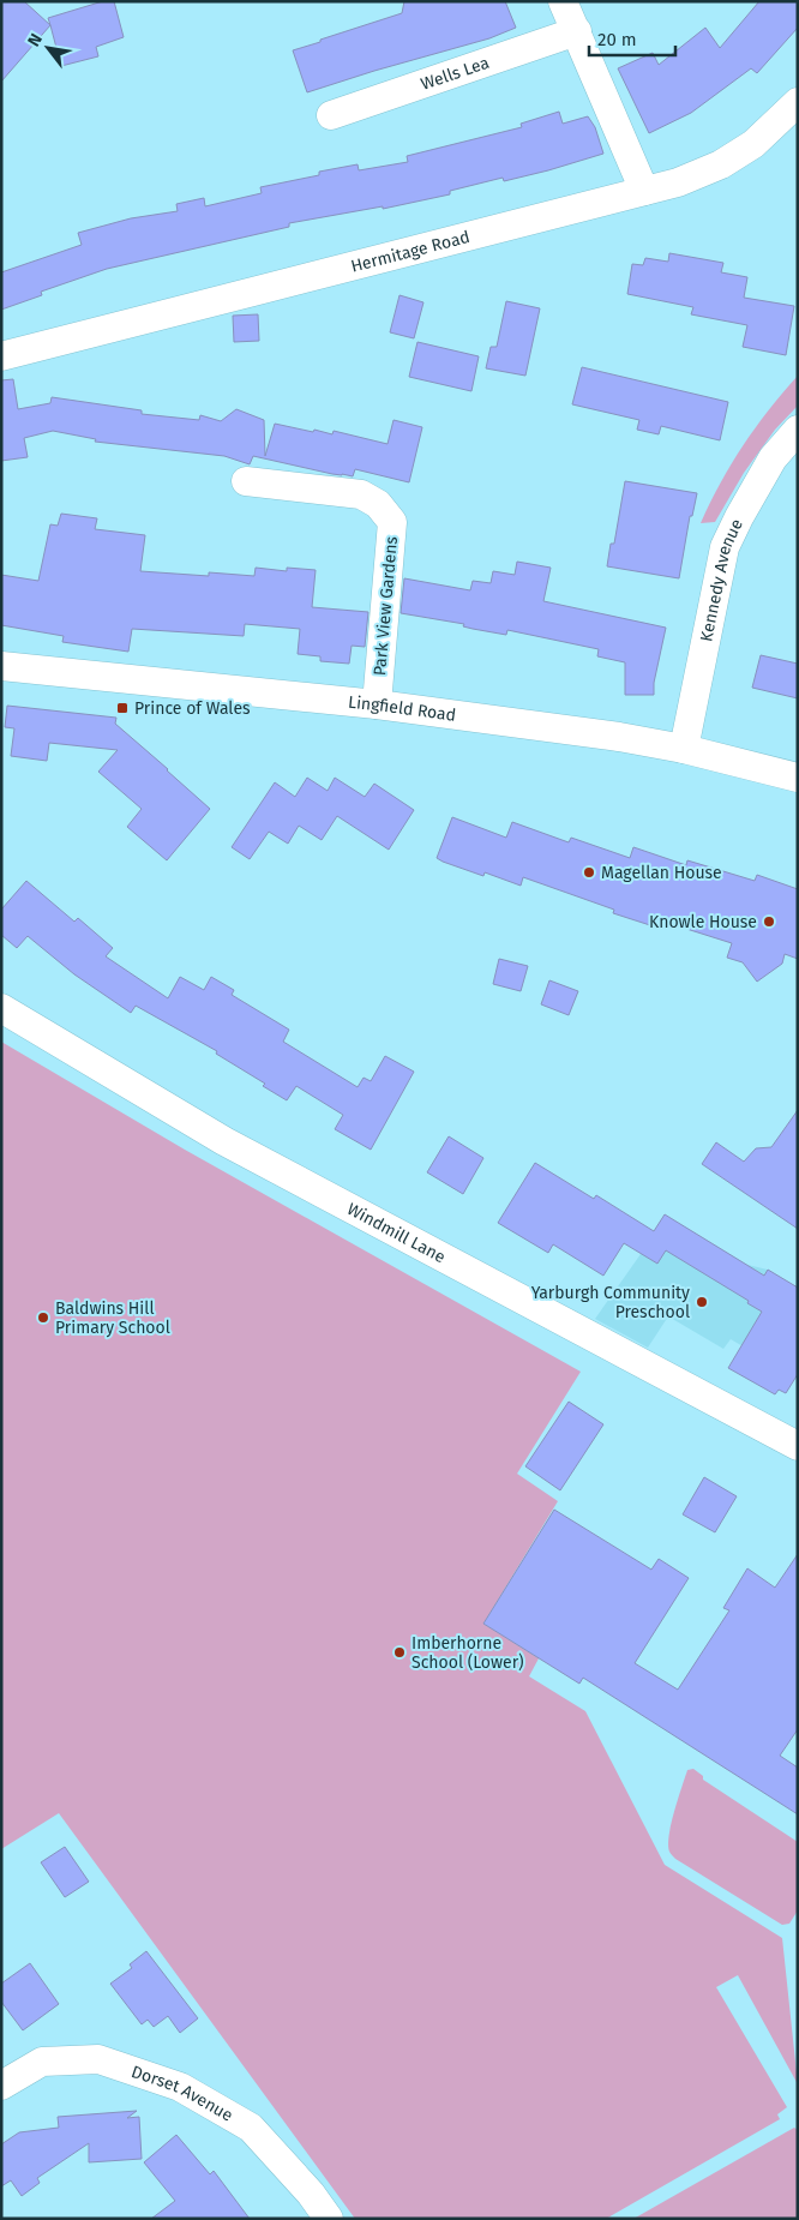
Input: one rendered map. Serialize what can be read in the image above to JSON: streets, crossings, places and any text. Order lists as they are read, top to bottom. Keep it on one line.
{"streets":{"street":["Wells Lea","Hermitage Road","Kennedy Avenue","Park View Gardens","Lingfield Road","Windmill Lane","Dorset Avenue"]},"crossings":[["Kennedy Avenue","Lingfield Road"],["Park View Gardens","Lingfield Road"]],"places":{"transit":["Prince of Wales"],"other":["Magellan House","Knowle House","Yarburgh Community Preschool","Baldwins Hill Primary School","Imberhorne School (Lower)"]},"scale_bar":"20 m","north":"top left"}
